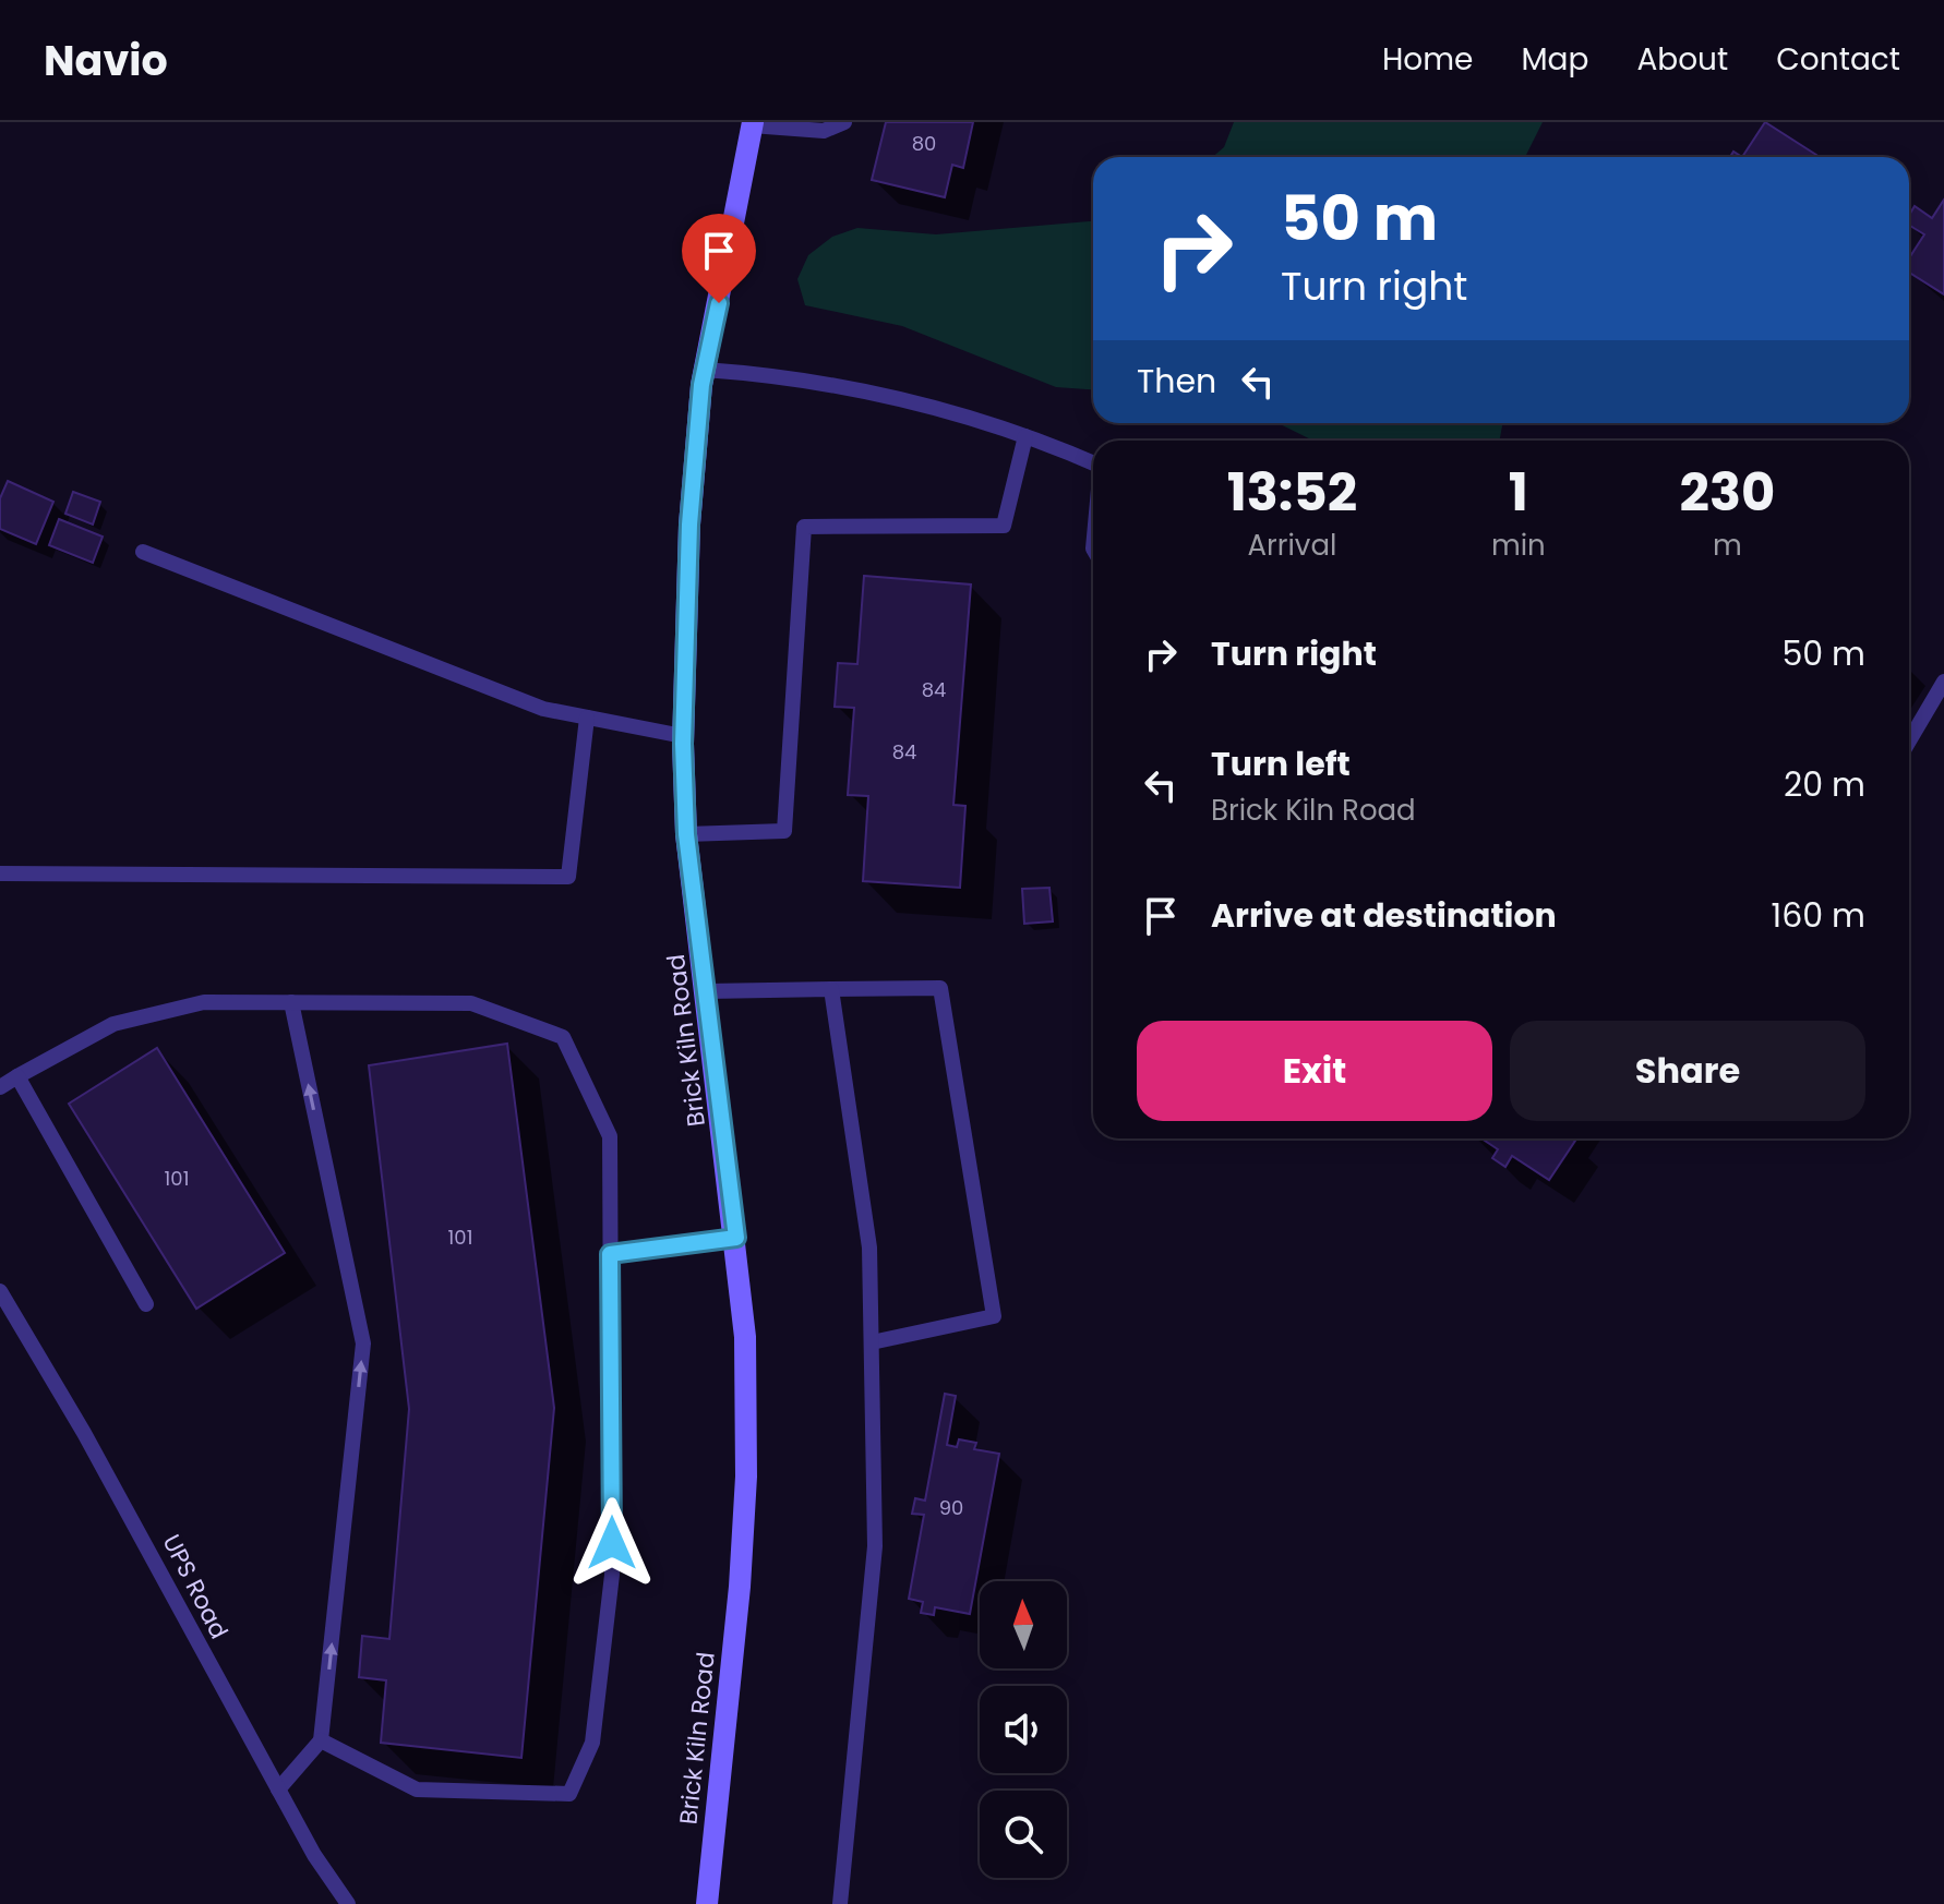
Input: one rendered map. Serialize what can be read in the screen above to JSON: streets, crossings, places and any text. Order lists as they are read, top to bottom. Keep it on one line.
{"streets":{"street":["Brick Kiln Road"],"lane":["UPS Road"]},"house_numbers":["80","84","84","101","101","90"],"north":"top","page":{"header":"Navio","nav":["Home","Map","About","Contact"],"turn":["50 m","Turn right"],"then":"Then","eta":["13:52","Arrival","1","min","230","m"],"list":[{"name":"Turn right","value":"50 m"},{"name":"Turn left","note":"Brick Kiln Road","value":"20 m"},{"name":"Arrive at destination","value":"160 m"}],"buttons":["Exit","Share"]}}
